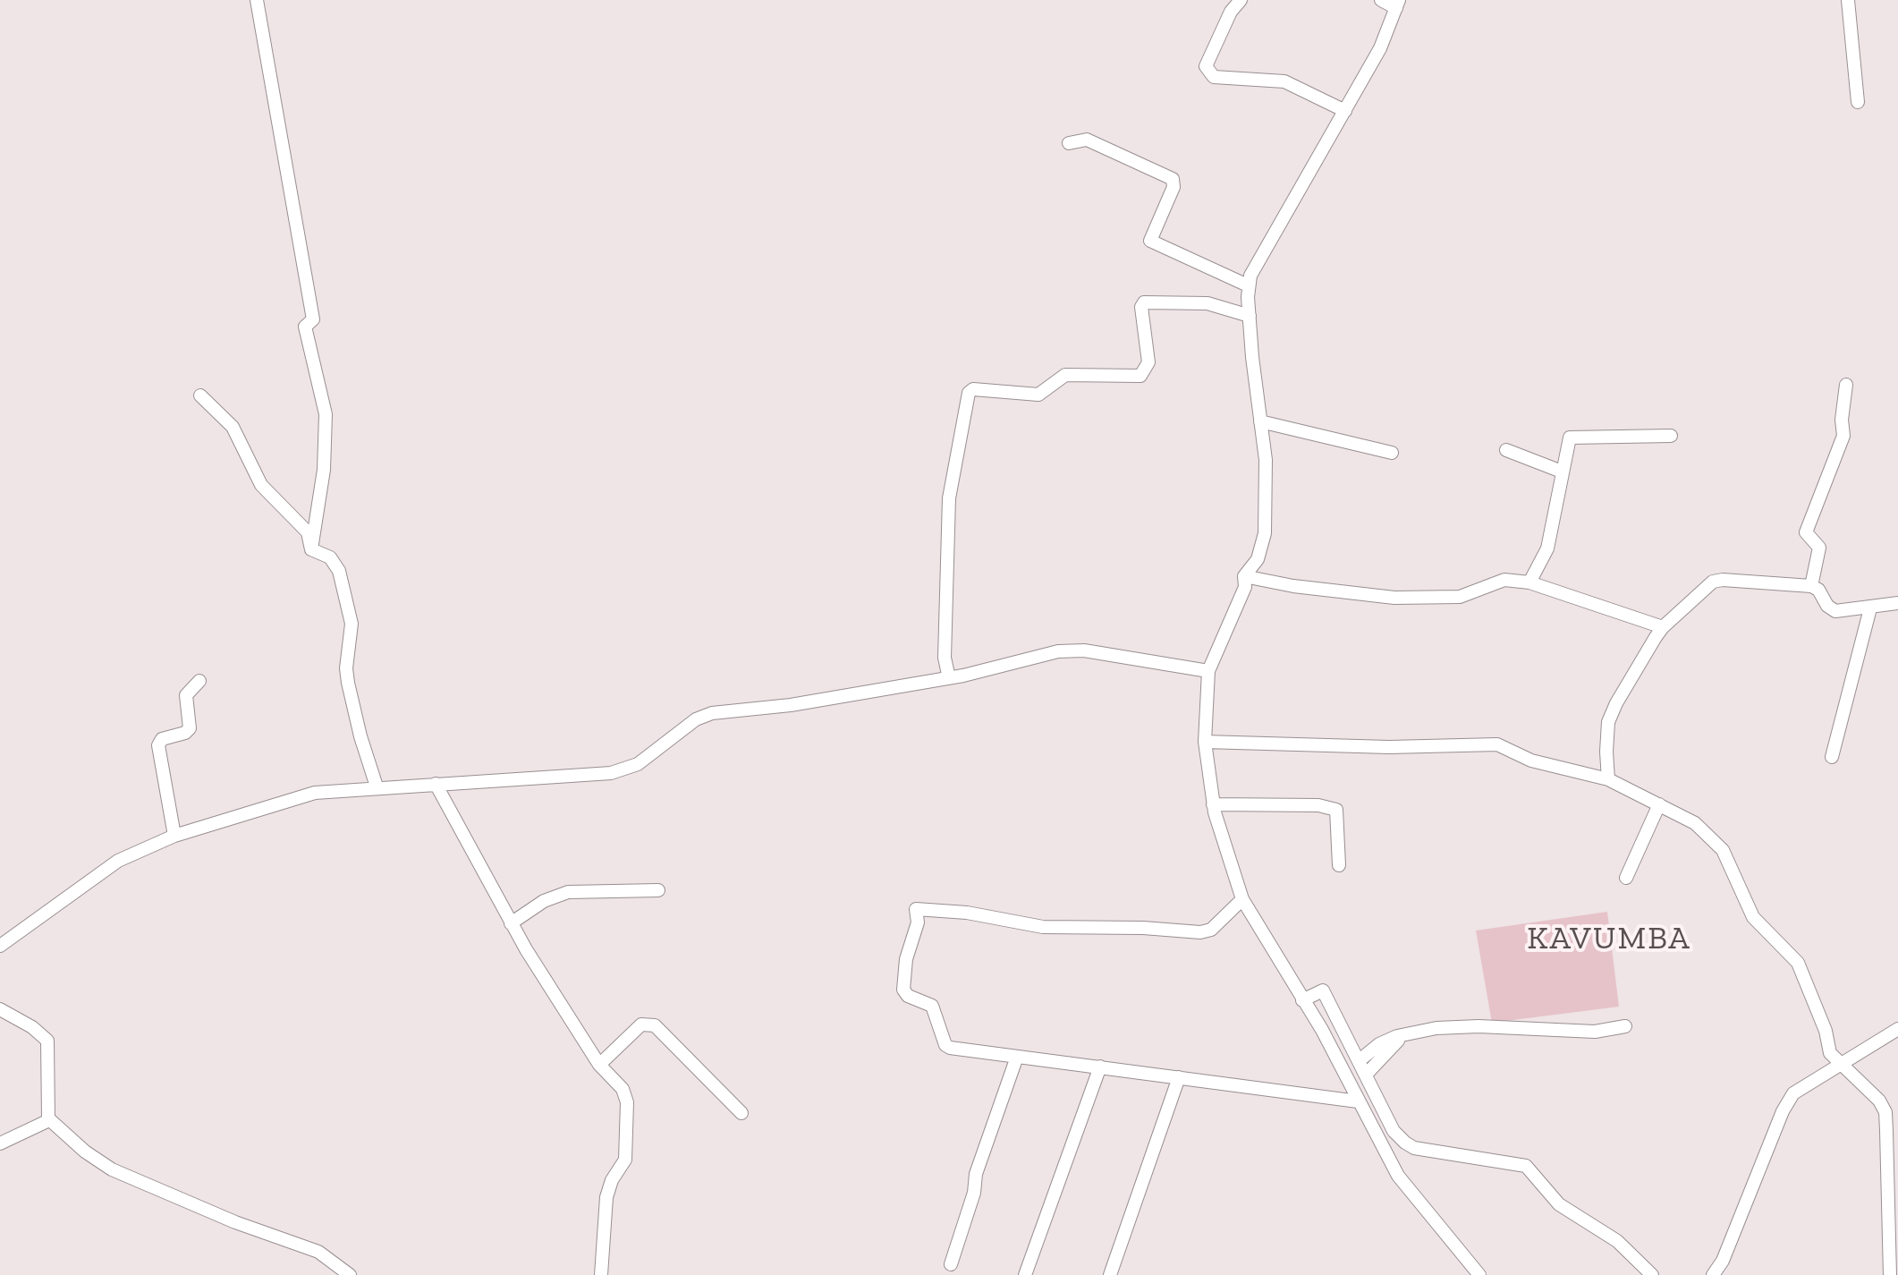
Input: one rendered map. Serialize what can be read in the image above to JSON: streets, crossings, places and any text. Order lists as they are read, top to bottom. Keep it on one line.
{"districts":["KAVUMBA"]}
